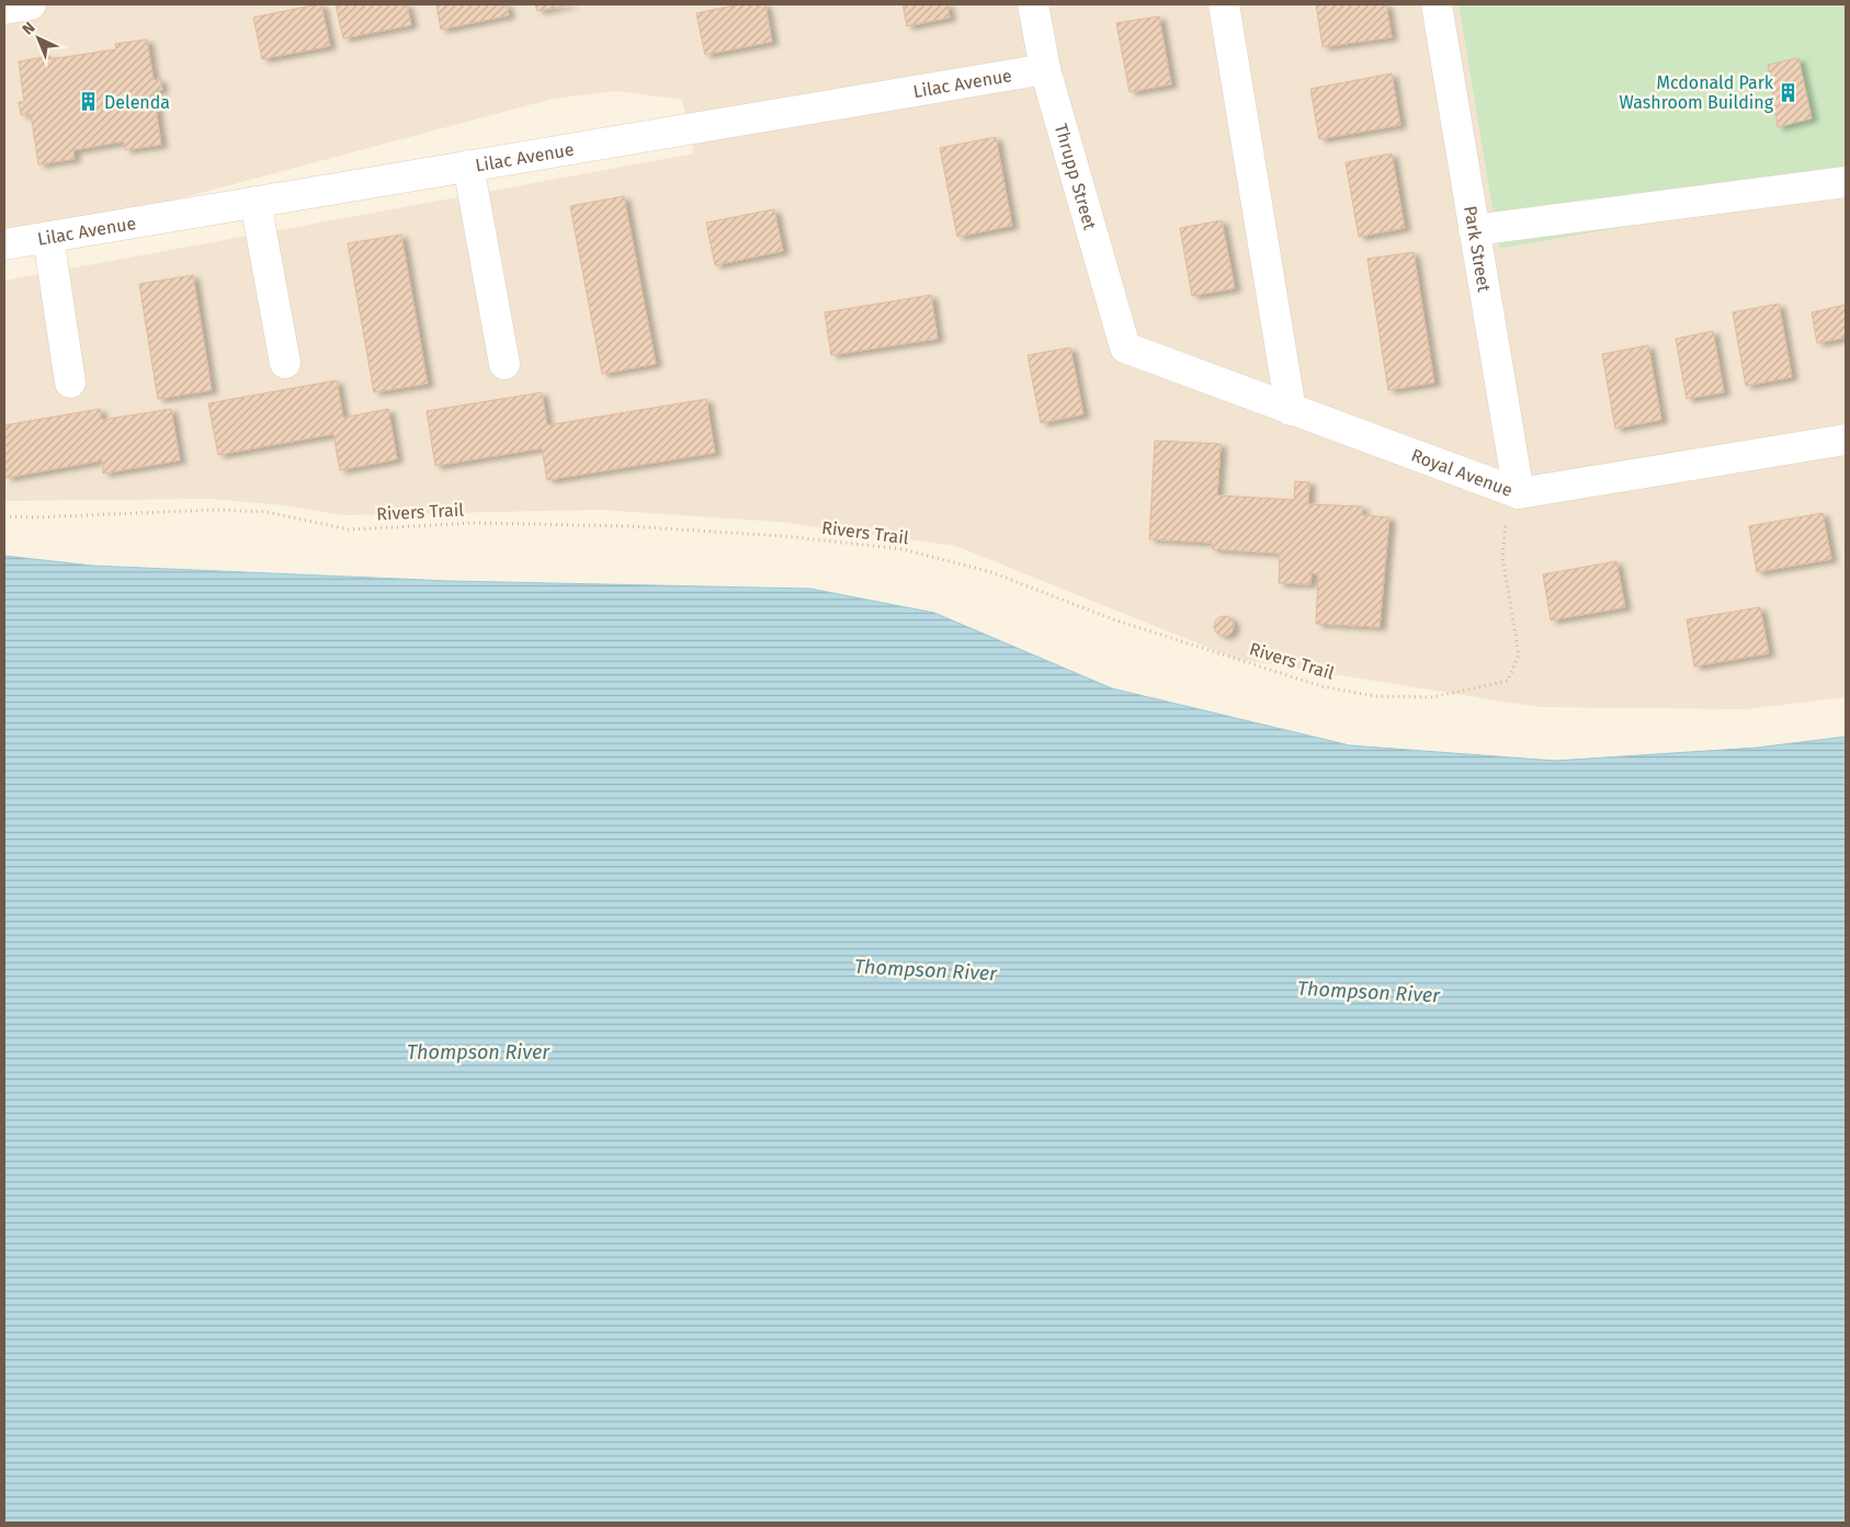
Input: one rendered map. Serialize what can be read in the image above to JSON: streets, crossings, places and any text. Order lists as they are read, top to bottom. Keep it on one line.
{"streets":{"street":["Lilac Avenue","Thrupp Street","Park Street","Royal Avenue"],"path":["Rivers Trail"]},"crossings":[["Lilac Avenue","Thrupp Street"],["Thrupp Street","Royal Avenue"],["Park Street","Royal Avenue"],["Park Street","Rivers Trail"],["Royal Avenue","Rivers Trail"]],"water":["Thompson River"],"places":{"building":["Mcdonald Park Washroom Building","Delenda"]},"north":"top left"}
